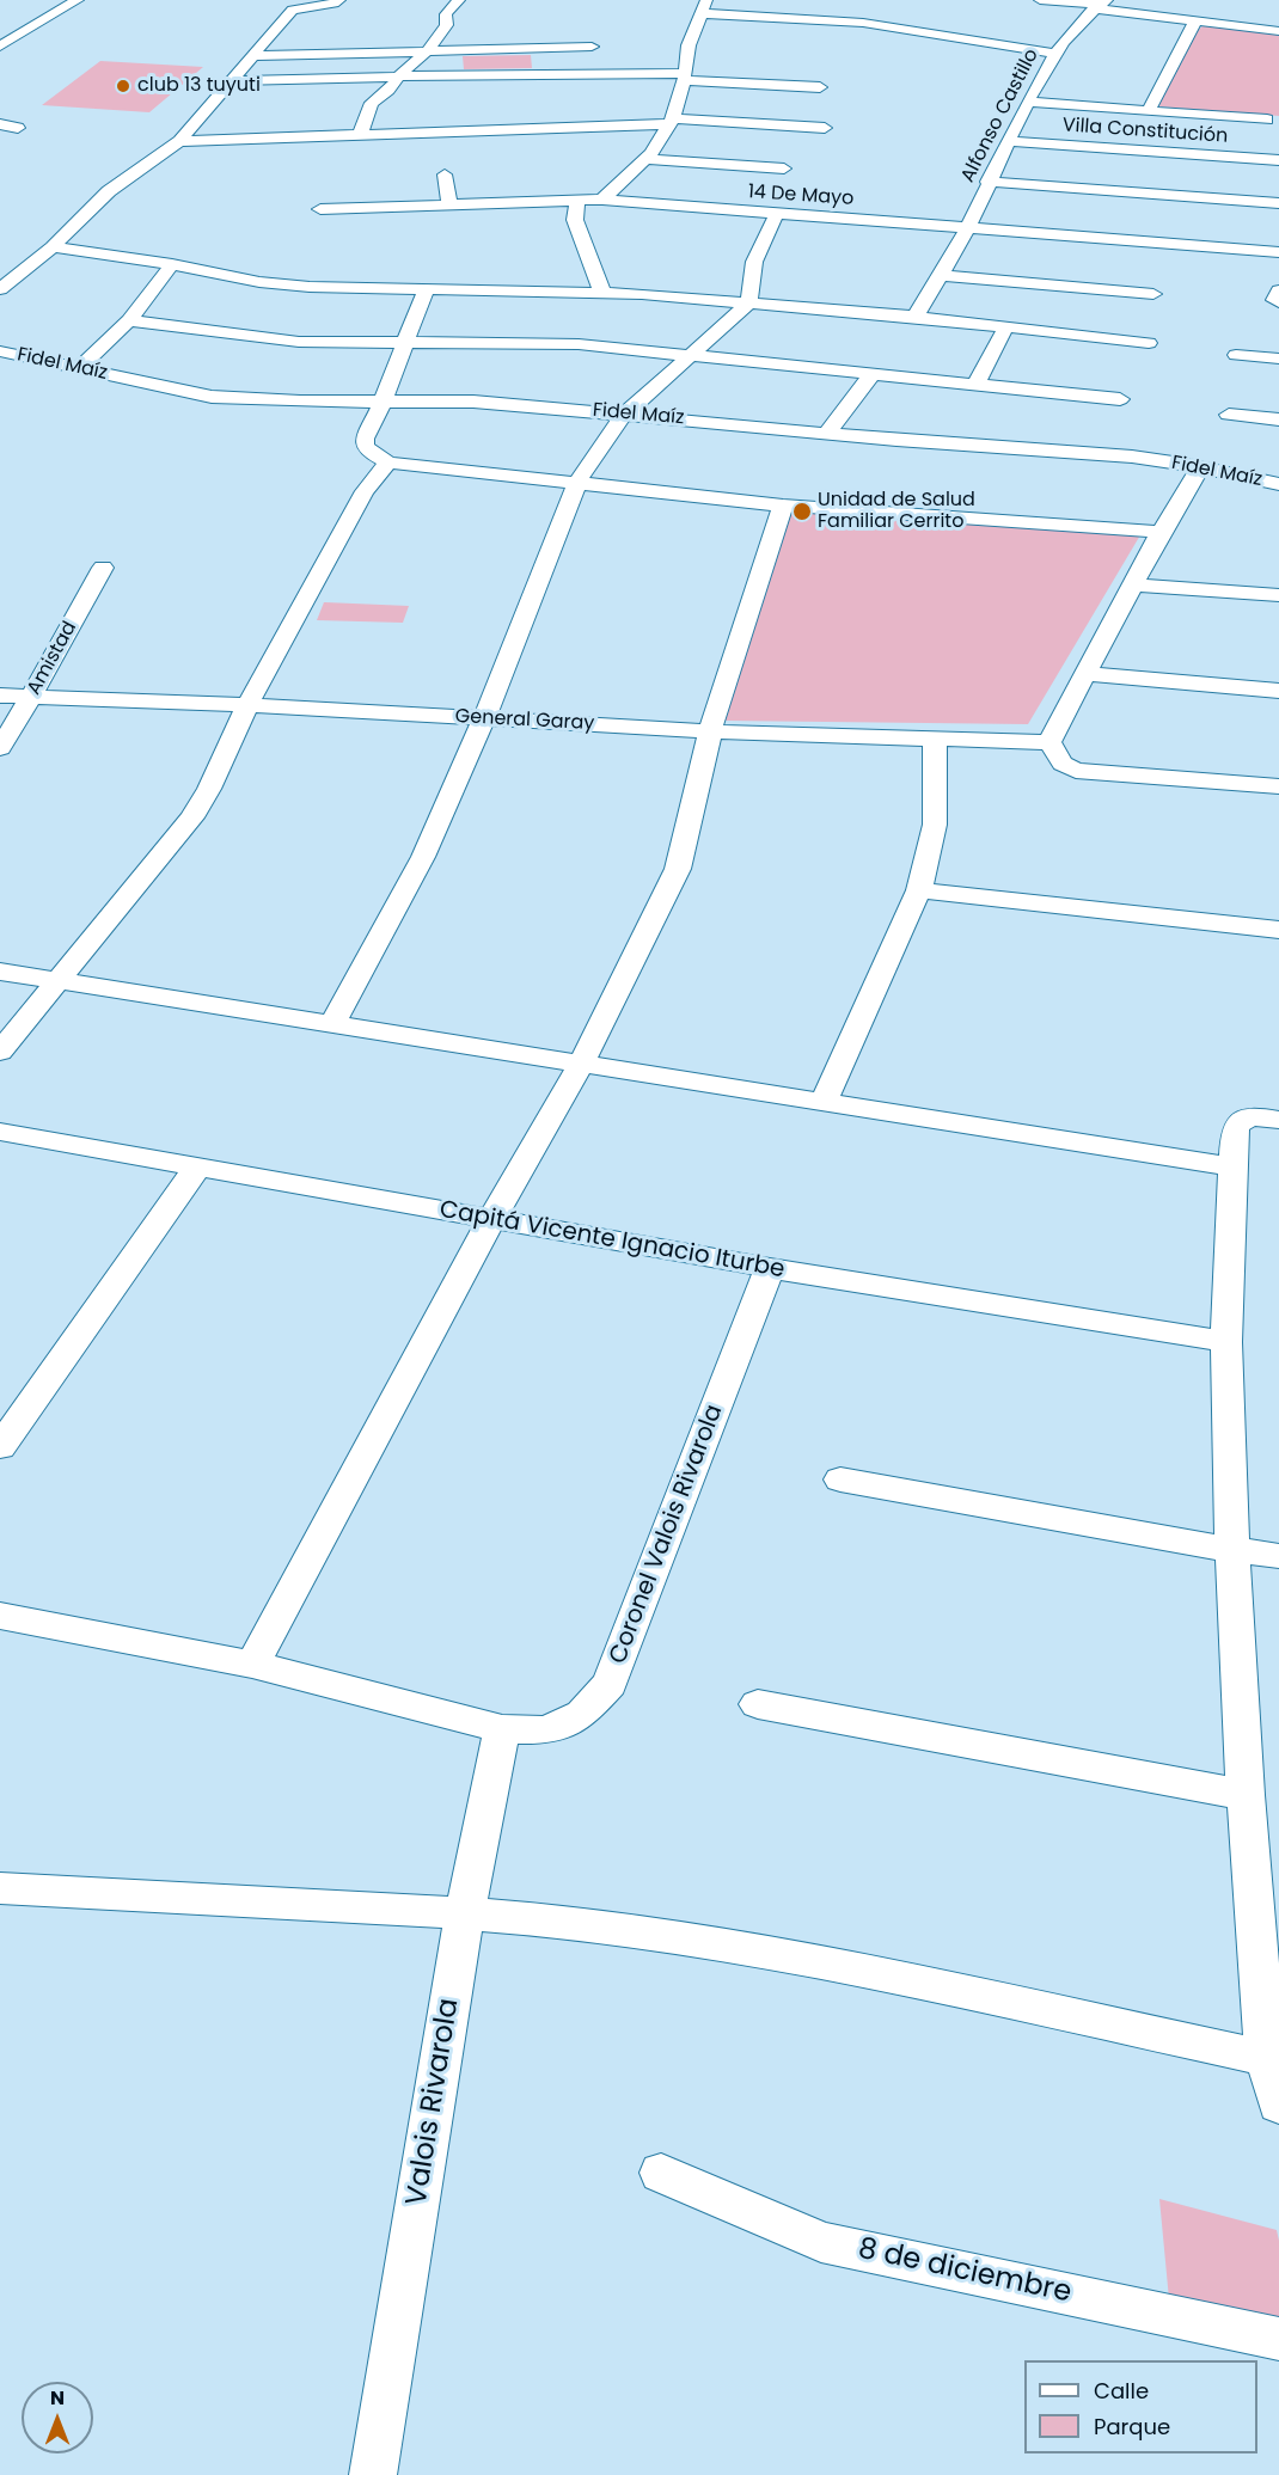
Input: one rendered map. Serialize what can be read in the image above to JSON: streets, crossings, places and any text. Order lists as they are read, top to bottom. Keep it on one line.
{"streets":{"street":["Alfonso Castillo","Villa Constitución","14 De Mayo","Fidel Maíz","Amistad","General Garay","Capitá Vicente Ignacio Iturbe","Coronel Valois Rivarola","Valois Rivarola","8 de diciembre"]},"crossings":[["Alfonso Castillo","Villa Constitución"],["Alfonso Castillo","14 De Mayo"],["Amistad","General Garay"],["Capitá Vicente Ignacio Iturbe","Coronel Valois Rivarola"],["Coronel Valois Rivarola","Valois Rivarola"]],"places":["club 13 tuyuti","Unidad de Salud Familiar Cerrito"],"legend":["Calle","Parque"],"north":"top"}
